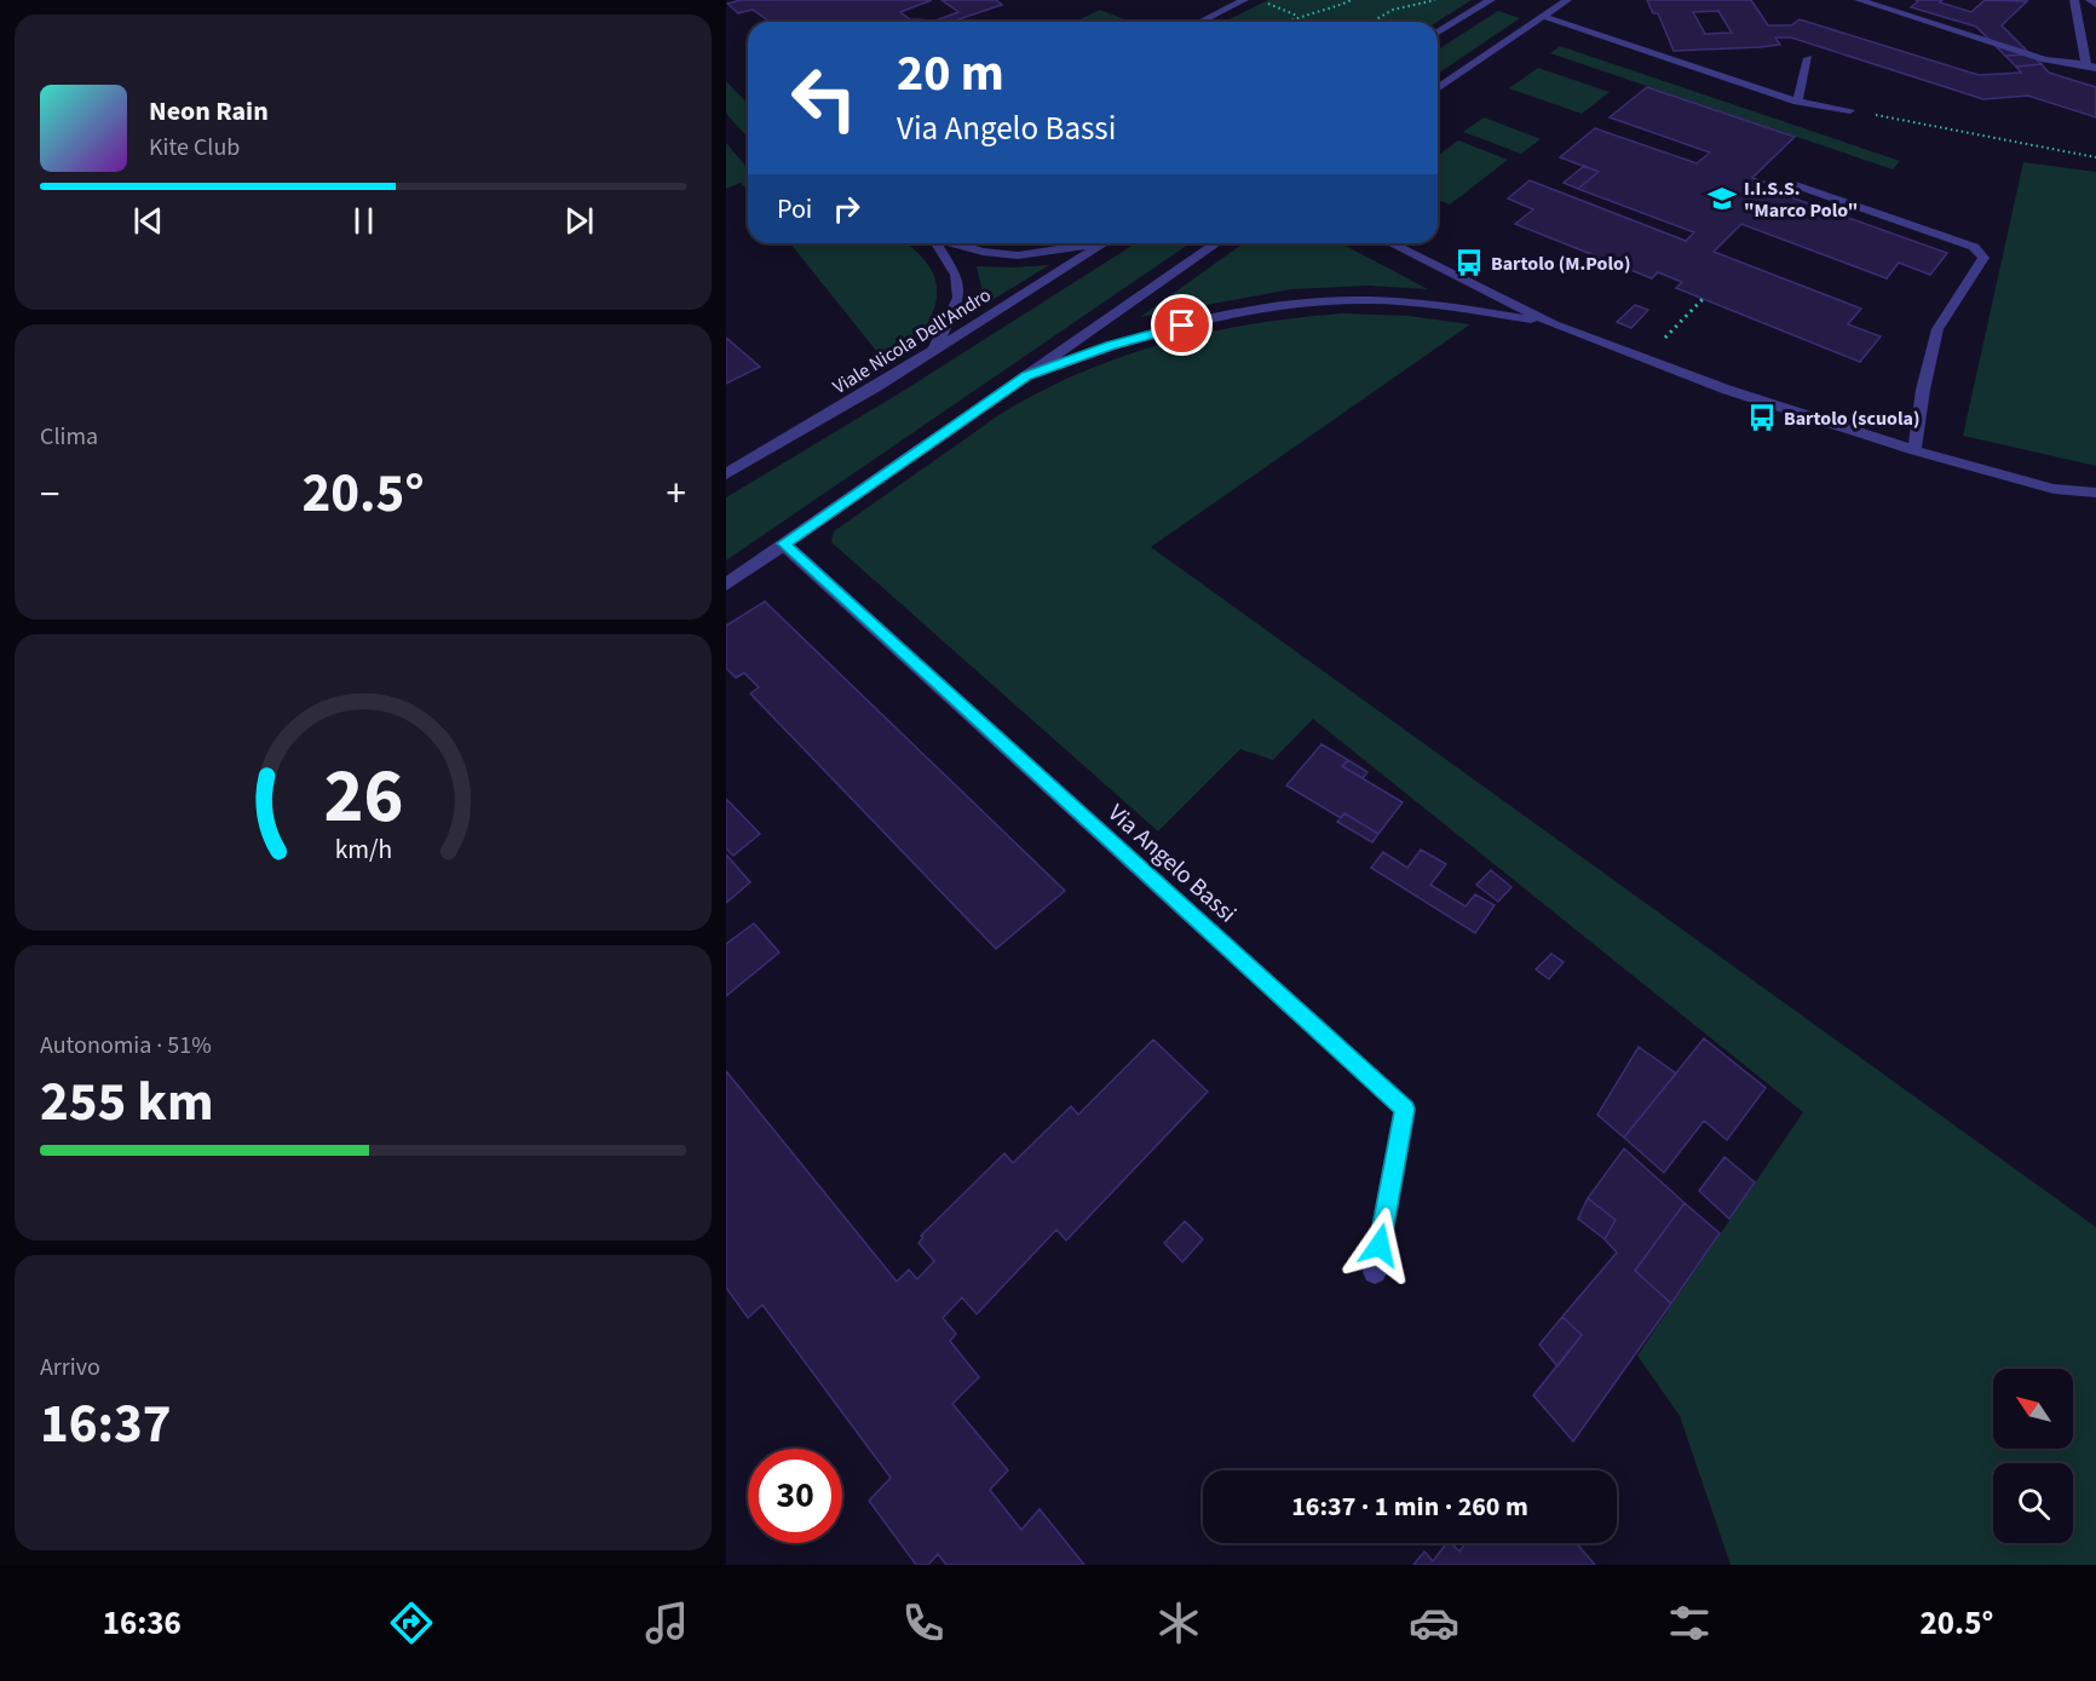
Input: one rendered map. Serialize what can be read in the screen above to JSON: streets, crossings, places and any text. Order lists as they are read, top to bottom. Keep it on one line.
{"streets":{"street":["Viale Nicola Dell'Andro","Via Angelo Bassi"]},"places":{"school or university":["I.I.S.S. \"Marco Polo\""],"bus stop":["Bartolo (M.Polo)","Bartolo (scuola)"]},"north":"top left","page":{"turn":["20 m","Via Angelo Bassi"],"song":["Neon Rain","Kite Club"],"then":"Poi","tile":["Clima",["Autonomia · 51%","255 km"],["Arrivo","16:37"]],"heat":["−","20.5°","+"],"limit":"30","trip":"16:37 · 1 min · 260 m","tabs":["16:36","20.5°"],"gauge":["26","km/h"]}}
